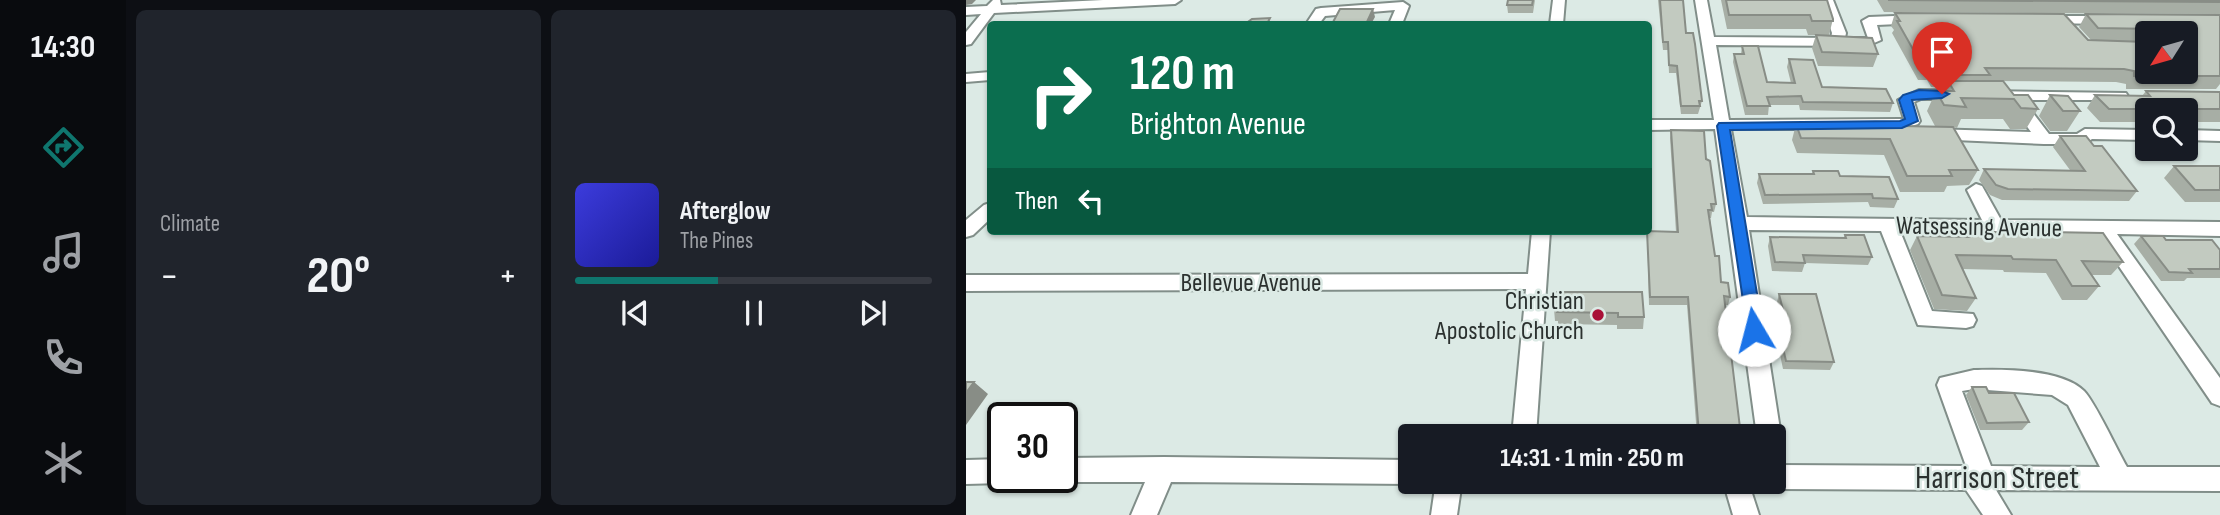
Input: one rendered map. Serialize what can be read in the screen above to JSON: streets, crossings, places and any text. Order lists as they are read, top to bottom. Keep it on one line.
{"streets":{"street":["Watsessing Avenue","Bellevue Avenue","Harrison Street"]},"places":["Christian Apostolic Church"],"north":"bottom left","page":{"tabs":"14:30","tile":"Climate","turn":["120 m","Brighton Avenue"],"then":"Then","song":["Afterglow","The Pines"],"heat":["−","20°","+"],"limit":"30","trip":"14:31 · 1 min · 250 m"}}
